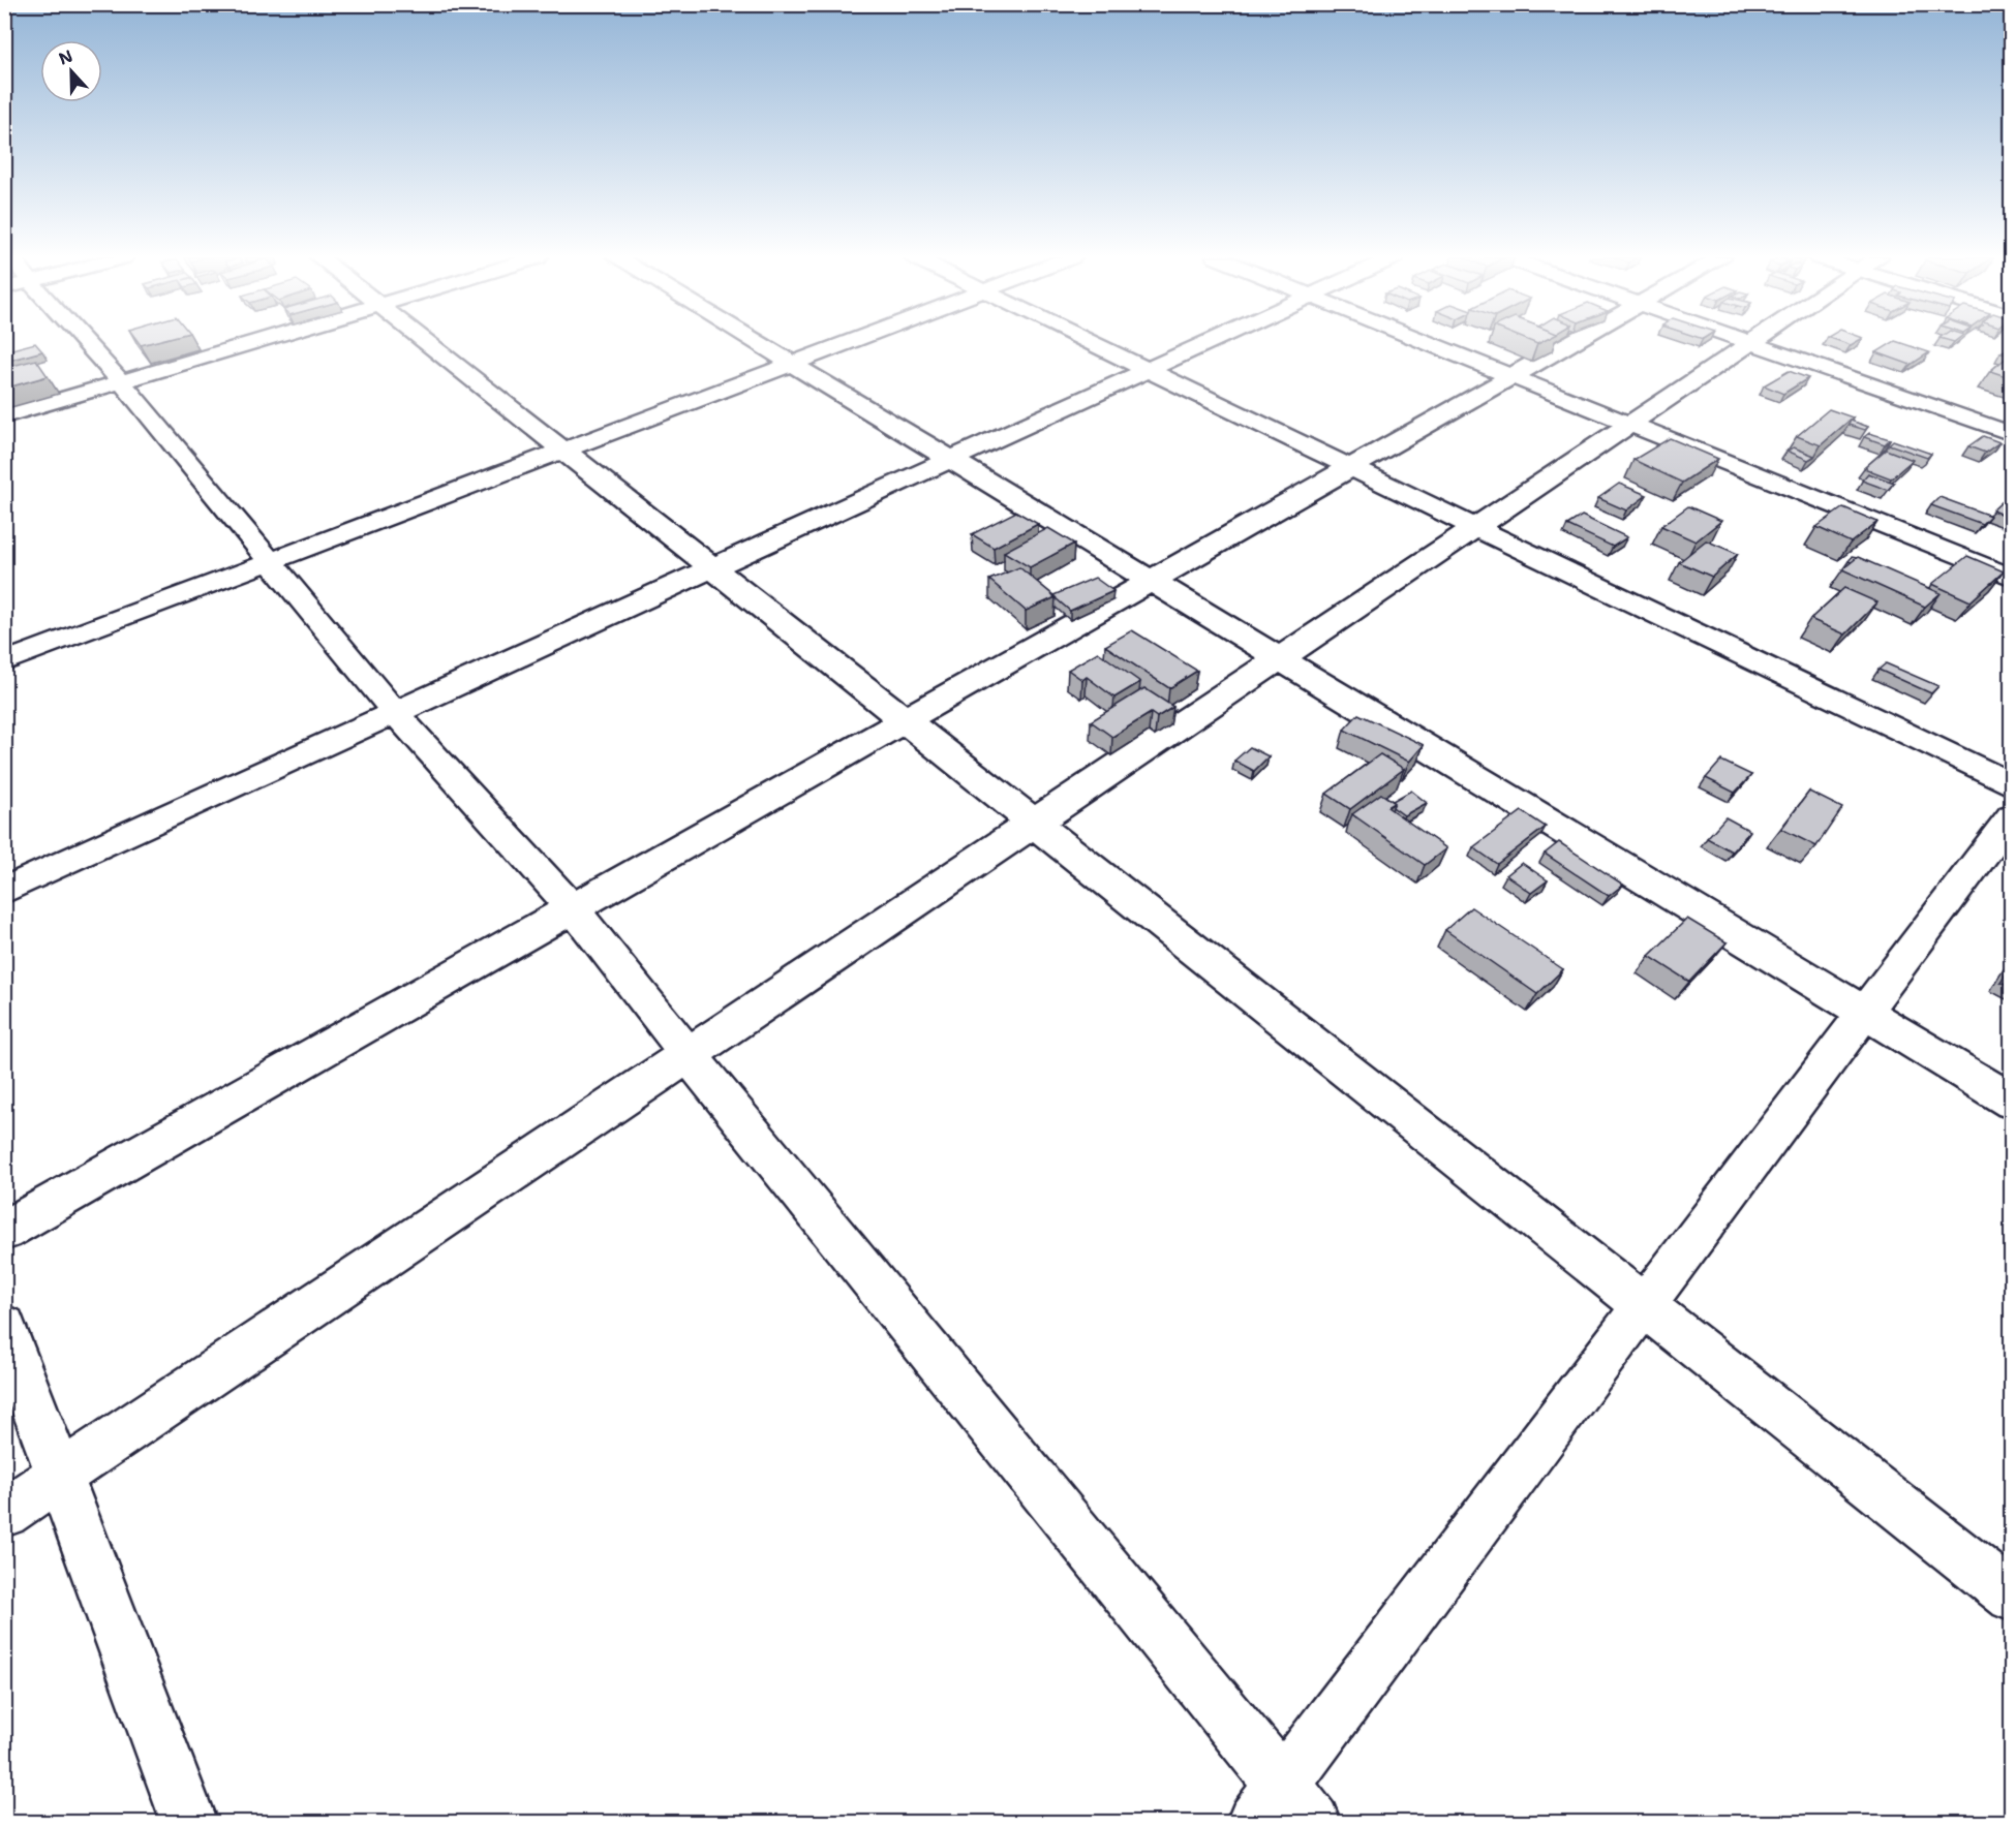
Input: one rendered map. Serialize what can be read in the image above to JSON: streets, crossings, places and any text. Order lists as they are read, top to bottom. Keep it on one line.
{"north":"top"}
